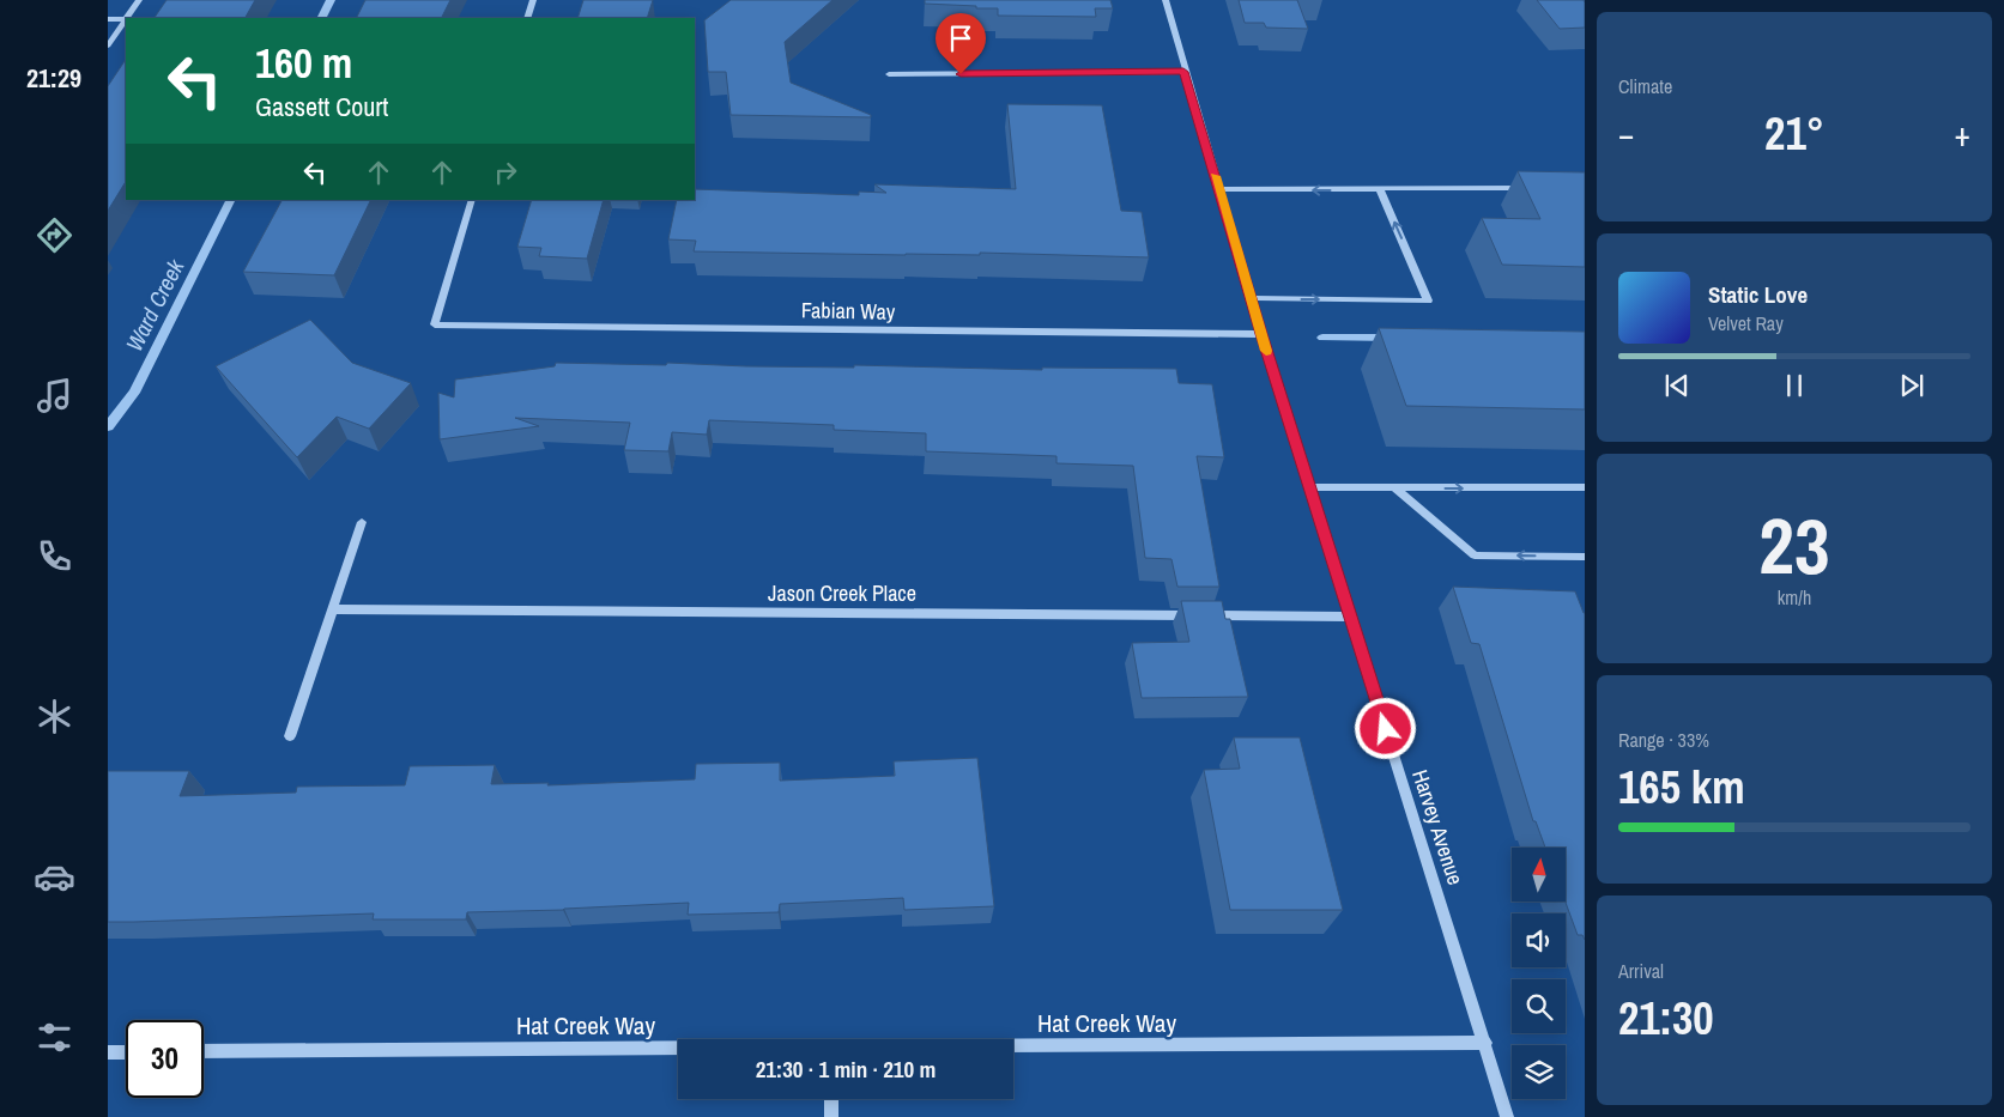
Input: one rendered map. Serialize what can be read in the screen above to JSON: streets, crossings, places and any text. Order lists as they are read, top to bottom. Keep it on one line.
{"streets":{"street":["Fabian Way","Jason Creek Place","Harvey Avenue","Hat Creek Way"]},"crossings":[["Fabian Way","Harvey Avenue"],["Jason Creek Place","Harvey Avenue"],["Harvey Avenue","Hat Creek Way"]],"water":["Ward Creek"],"north":"top","page":{"tabs":"21:29","tile":["Climate",["23","km/h"],["Range · 33%","165 km"],["Arrival","21:30"]],"turn":["160 m","Gassett Court"],"heat":["−","21°","+"],"song":["Static Love","Velvet Ray"],"limit":"30","trip":"21:30 · 1 min · 210 m"}}
